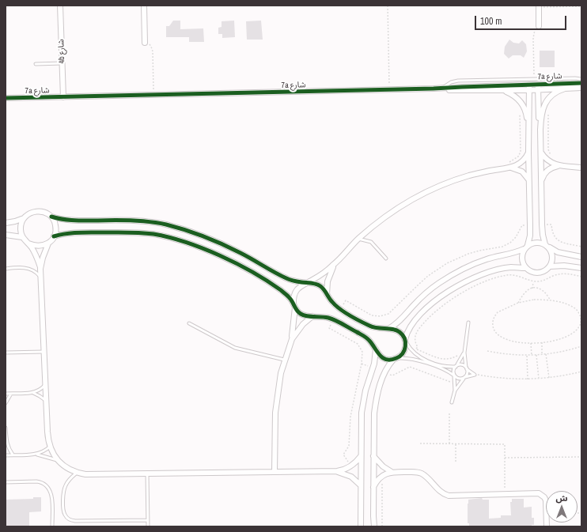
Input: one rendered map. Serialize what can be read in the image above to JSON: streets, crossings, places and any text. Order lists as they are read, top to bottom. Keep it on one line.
{"streets":{"street":["4b شارع","7a شارع"]},"crossings":[["4b شارع","7a شارع"]],"scale_bar":"100 m","north":"top"}
